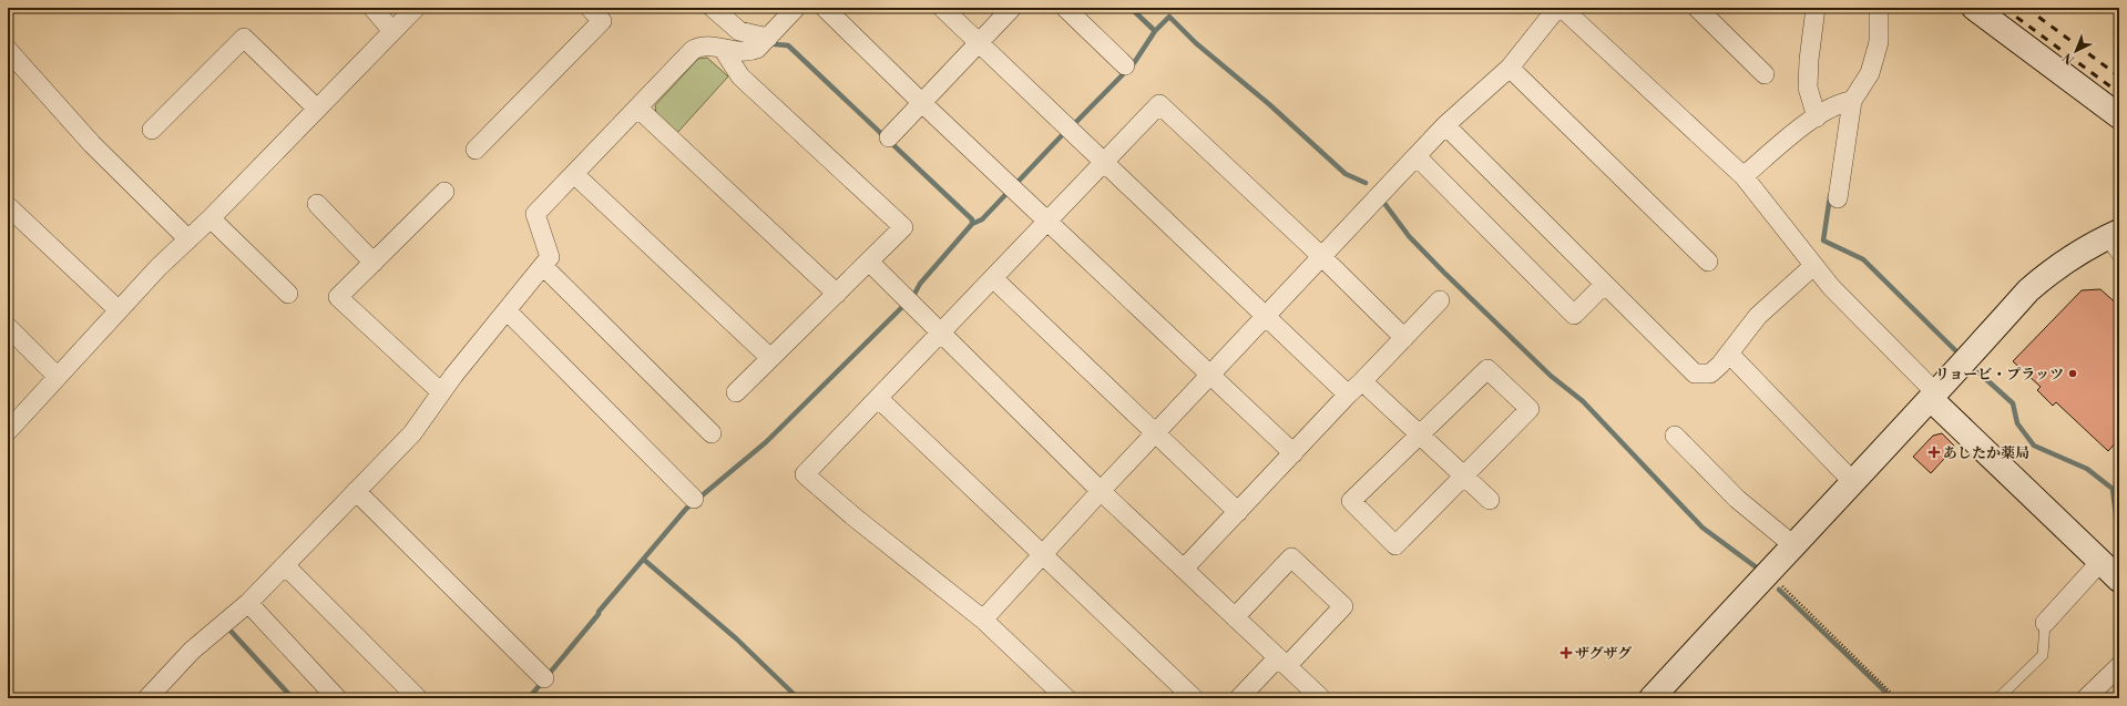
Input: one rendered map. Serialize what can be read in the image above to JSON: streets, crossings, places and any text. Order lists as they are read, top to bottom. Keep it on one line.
{"places":{"other":["リョービ・プラッツ"],"health":["あしたか薬局","ザグザグ"]},"north":"bottom left"}
